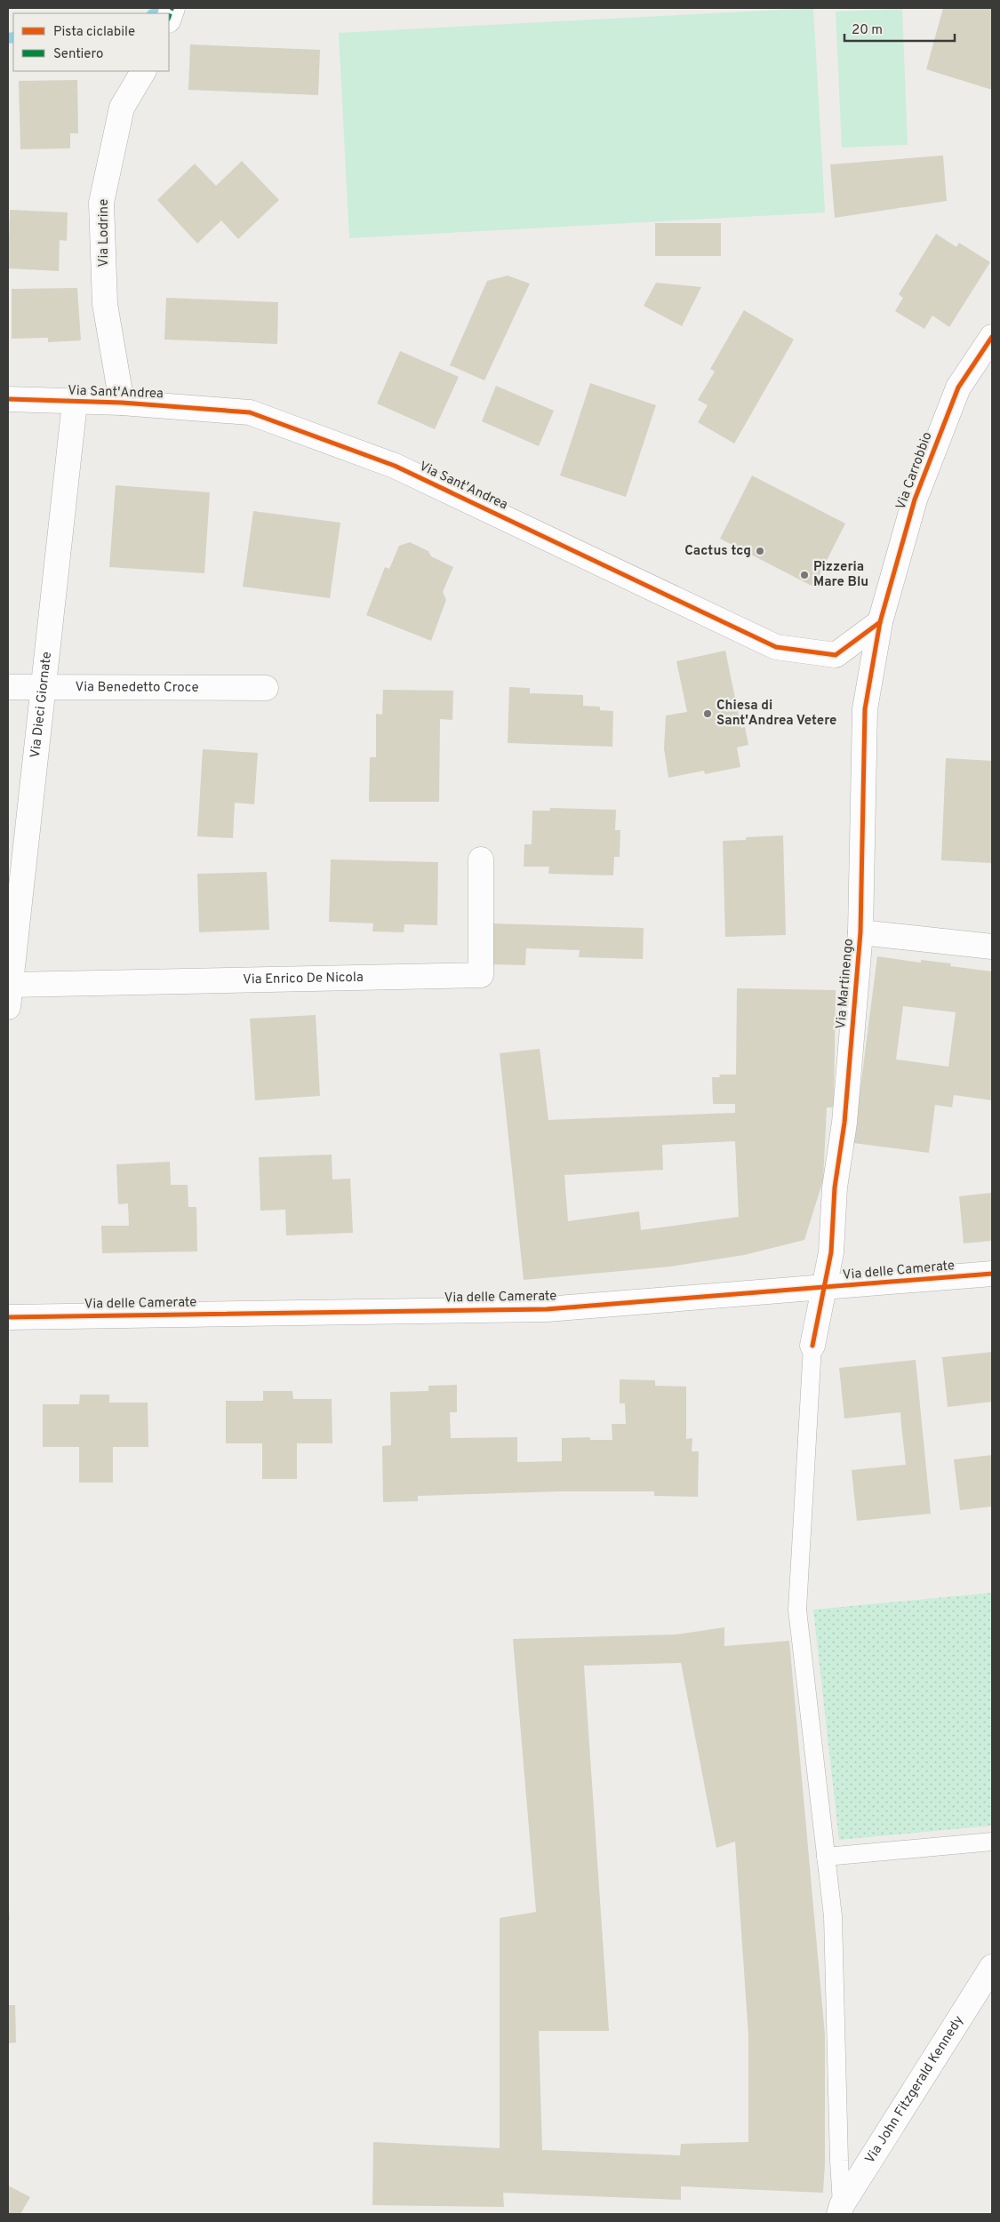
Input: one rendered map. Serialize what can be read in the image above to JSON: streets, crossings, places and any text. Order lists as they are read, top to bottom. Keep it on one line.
{"streets":{"street":["Via Lodrine","Via Sant'Andrea","Via Carrobbio","Via Benedetto Croce","Via Dieci Giornate","Via Enrico De Nicola","Via Martinengo","Via delle Camerate","Via John Fitzgerald Kennedy"]},"crossings":[["Via Lodrine","Via Sant'Andrea"],["Via Sant'Andrea","Via Carrobbio"],["Via Sant'Andrea","Via Dieci Giornate"],["Via Sant'Andrea","Via Martinengo"],["Via Carrobbio","Via Martinengo"],["Via Benedetto Croce","Via Dieci Giornate"],["Via Dieci Giornate","Via Enrico De Nicola"],["Via Martinengo","Via delle Camerate"]],"places":["Cactus tcg","Pizzeria Mare Blu","Chiesa di Sant'Andrea Vetere"],"legend":["Pista ciclabile","Sentiero"],"scale_bar":"20 m"}
